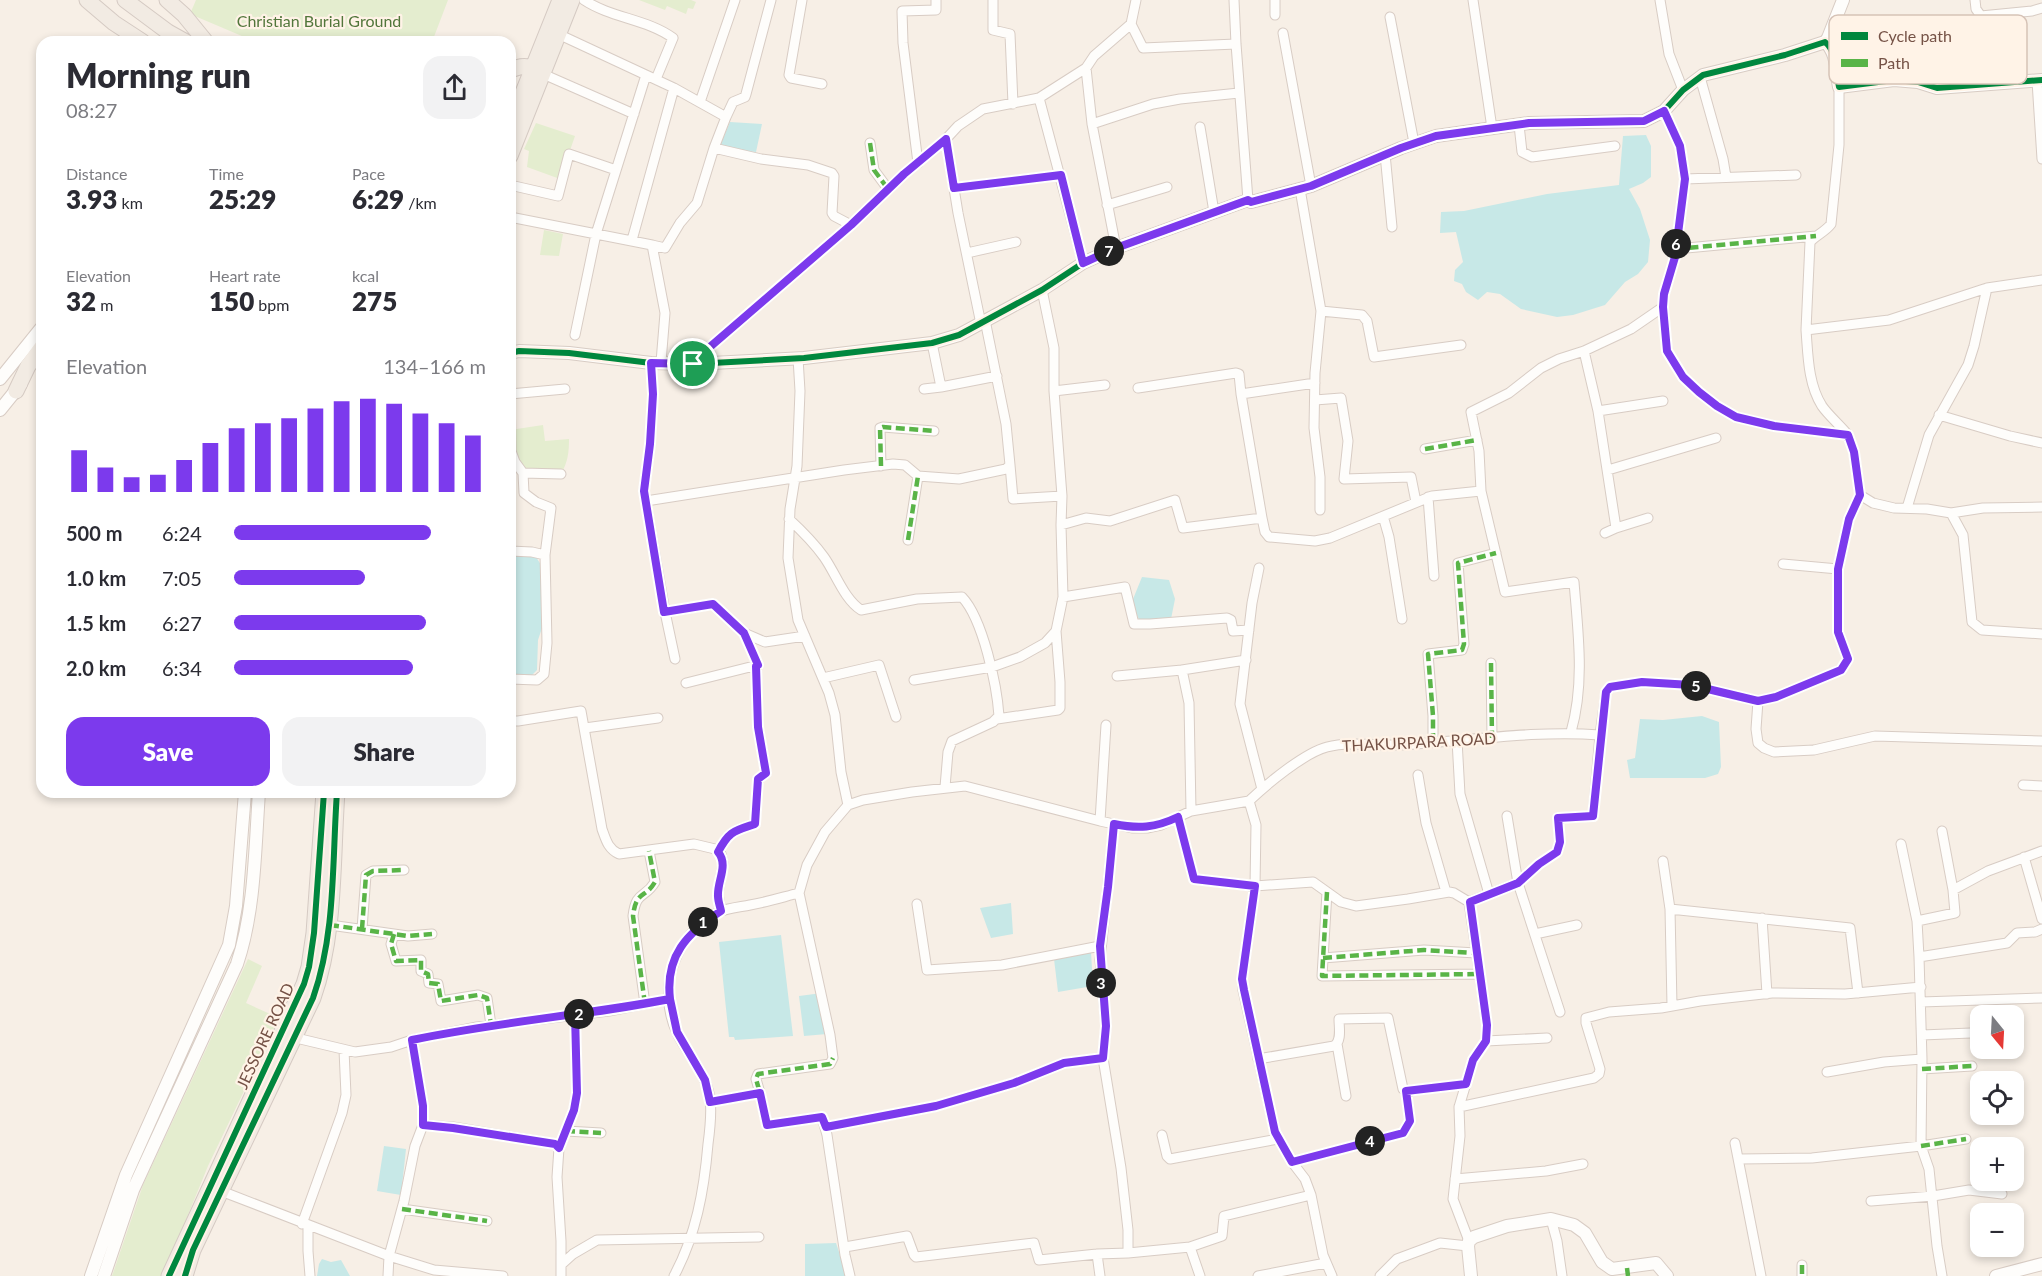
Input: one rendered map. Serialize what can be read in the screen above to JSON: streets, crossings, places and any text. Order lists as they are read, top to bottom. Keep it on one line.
{"streets":{"main road":["JESSORE ROAD"],"street":["THAKURPARA ROAD"]},"parks":["Christian Burial Ground"],"legend":["Cycle path","Path"],"north":"bottom","page":{"heading":["Morning run","08:27"],"stats":[["Distance","3.93 km"],["Time","25:29"],["Pace","6:29 /km"],["Elevation","32 m"],["Heart rate","150 bpm"],["kcal","275"]],"pins":["6","7","5","1","3","2","4"],"chart":["Elevation","134–166 m"],"list":[{"name":"500 m","note":"6:24"},{"name":"1.0 km","note":"7:05"},{"name":"1.5 km","note":"6:27"},{"name":"2.0 km","note":"6:34"}],"buttons":["Save","Share"],"map_buttons":["+","−"]}}
